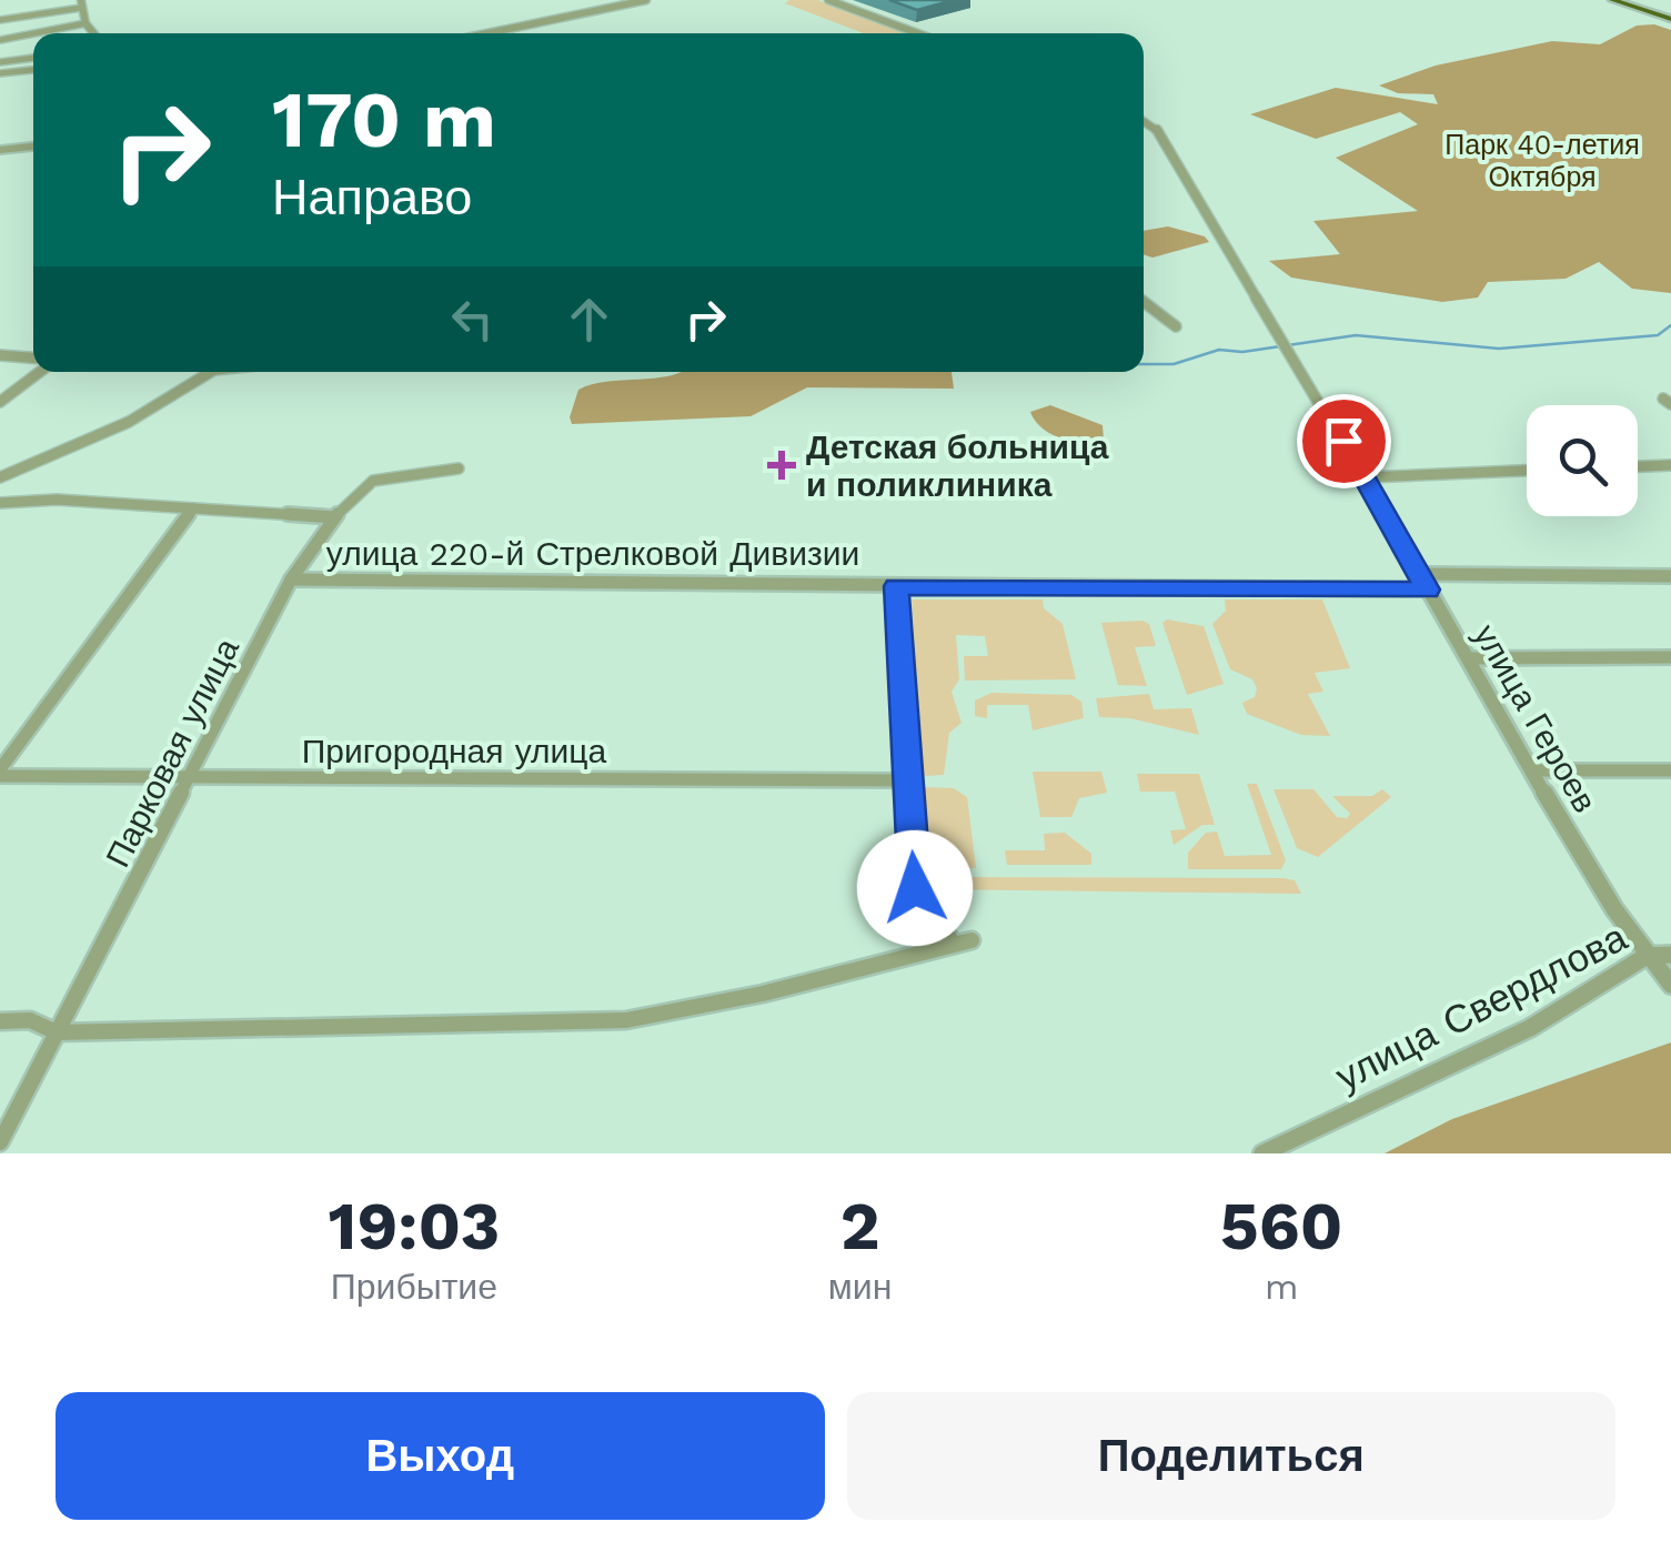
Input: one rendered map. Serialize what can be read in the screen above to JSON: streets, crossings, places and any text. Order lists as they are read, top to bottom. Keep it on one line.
{"streets":{"street":["улица 220-й Стрелковой Дивизии","улица Героев","Пригородная улица","Парковая улица","улица Свердлова"]},"crossings":[["улица 220-й Стрелковой Дивизии","улица Героев"],["улица 220-й Стрелковой Дивизии","Парковая улица"],["улица Героев","улица Свердлова"],["Пригородная улица","Парковая улица"]],"parks":["Парк 40-летия Октября"],"places":{"health":["Детская больница и поликлиника"]},"page":{"turn":["170 m","Направо"],"eta":["19:03","Прибытие","2","мин","560","m"],"buttons":["Выход","Поделиться"]}}
